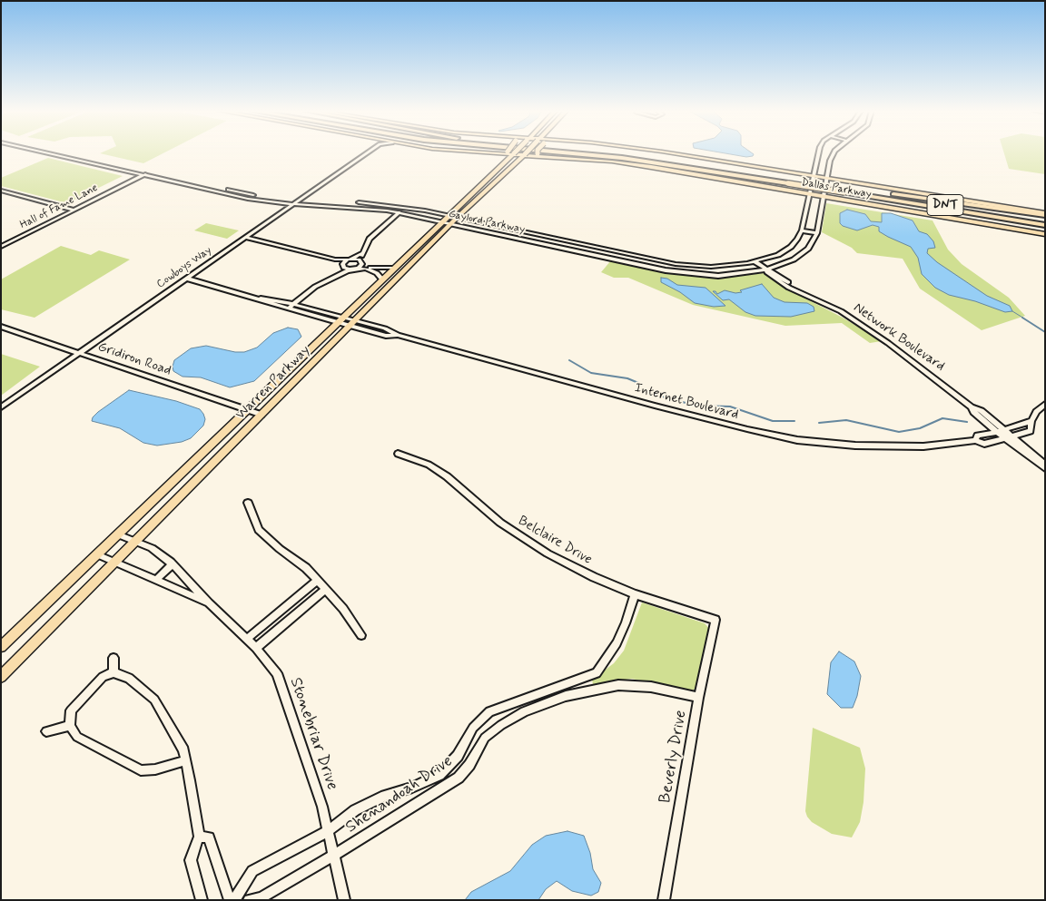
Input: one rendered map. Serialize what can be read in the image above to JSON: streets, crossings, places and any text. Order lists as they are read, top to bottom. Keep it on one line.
{"streets":{"highway":["DNT"],"main road":["Dallas Parkway","Warren Parkway"],"street":["Hall of Fame Lane","Gaylord Parkway","Cowboys Way","Network Boulevard","Gridiron Road","Internet Boulevard","Belclaire Drive","Stonebriar Drive","Beverly Drive","Shenandoah Drive"]},"crossings":[["Dallas Parkway","Gaylord Parkway"],["Dallas Parkway","Warren Parkway"],["Hall of Fame Lane","Gaylord Parkway"],["Gaylord Parkway","Cowboys Way"],["Gaylord Parkway","Network Boulevard"],["Gaylord Parkway","Warren Parkway"],["Cowboys Way","Gridiron Road"],["Network Boulevard","Internet Boulevard"],["Gridiron Road","Warren Parkway"],["Warren Parkway","Internet Boulevard"],["Warren Parkway","Stonebriar Drive"],["Belclaire Drive","Beverly Drive"],["Belclaire Drive","Shenandoah Drive"],["Stonebriar Drive","Shenandoah Drive"],["Beverly Drive","Shenandoah Drive"]]}
